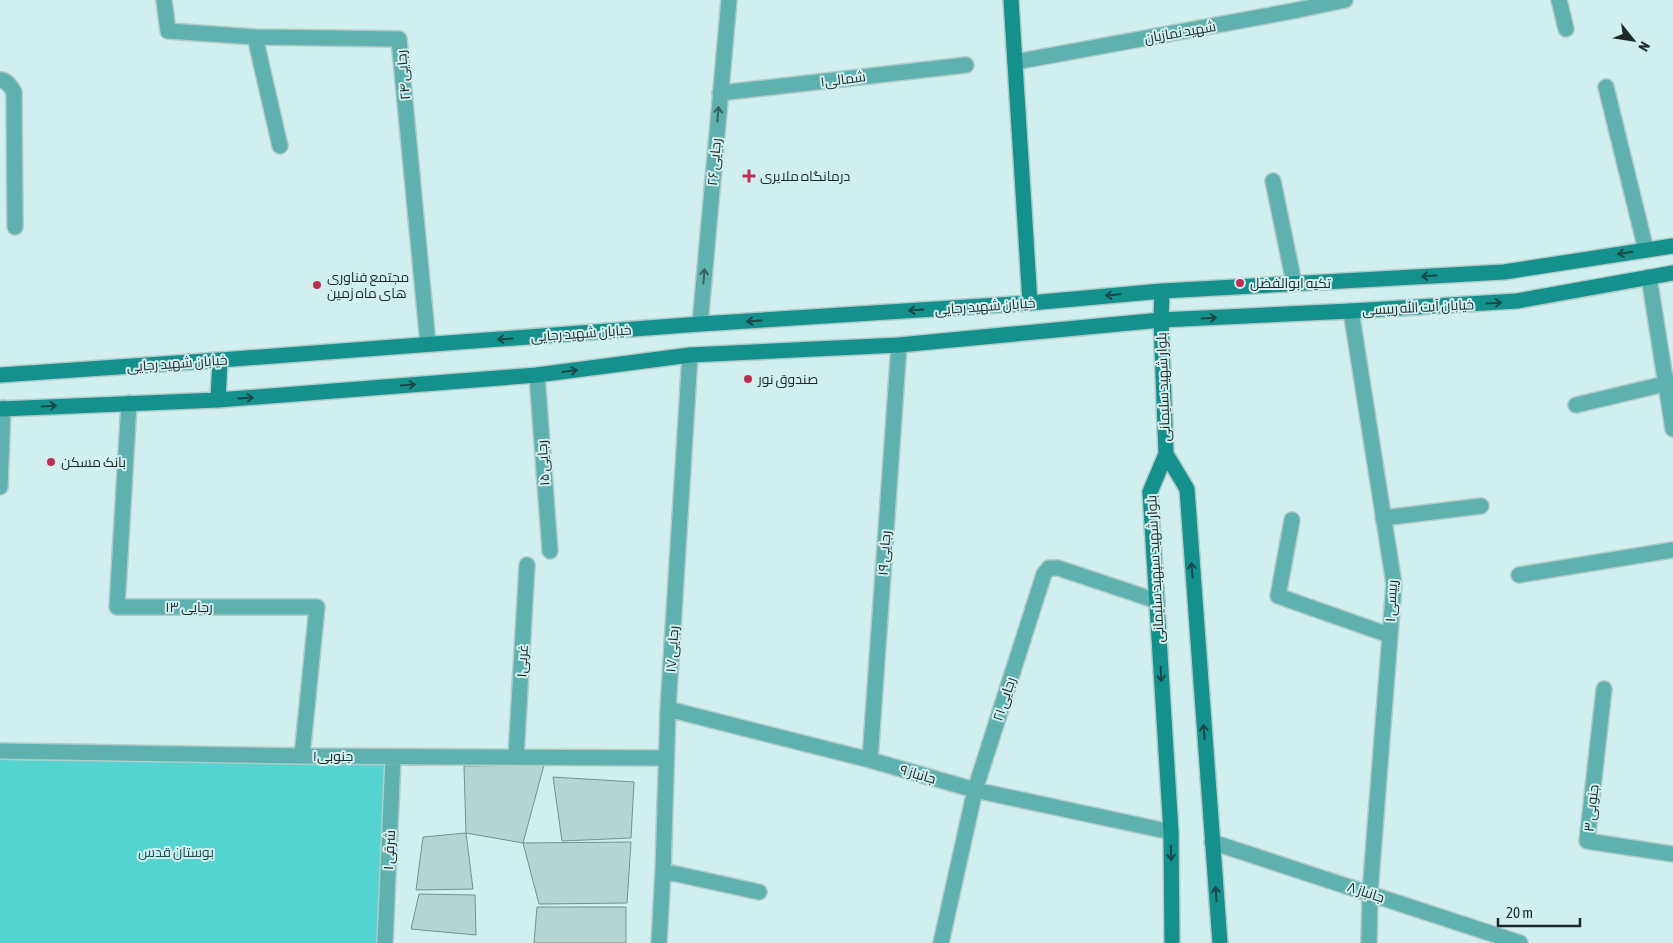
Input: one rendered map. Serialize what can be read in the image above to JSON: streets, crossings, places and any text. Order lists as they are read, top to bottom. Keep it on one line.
{"streets":{"main road":["خیابان شهید رجایی","خیابان آیت الله رییسی","بلوار شهید سلیمانی","بلوار شهید سپهبد سلیمانی"],"street":["شهید نمازیان","رجایی ۲۴","شمالی۱","رجایی ۲۶","رجایی ۱۵","رجایی ۱۹","رییسی ۱","رجایی ۱۳","رجایی ۱۷","غربی۱","رجایی ۲۱","جنوبی۱","جانباز ۹","جنوبی ۳","شرقی ۱","جانباز ۸"]},"crossings":[["رجایی ۲۴","خیابان شهید رجایی"],["شمالی۱","رجایی ۲۶"],["رجایی ۲۶","خیابان شهید رجایی"],["خیابان شهید رجایی","بلوار شهید سلیمانی"],["خیابان آیت الله رییسی","بلوار شهید سلیمانی"],["خیابان آیت الله رییسی","رییسی ۱"],["بلوار شهید سلیمانی","بلوار شهید سپهبد سلیمانی"],["رجایی ۱۹","جانباز ۹"],["بلوار شهید سپهبد سلیمانی","رجایی ۲۱"],["بلوار شهید سپهبد سلیمانی","جانباز ۹"],["رییسی ۱","جانباز ۸"],["رجایی ۱۳","جنوبی۱"],["رجایی ۱۷","جنوبی۱"],["رجایی ۱۷","جانباز ۹"],["غربی۱","جنوبی۱"],["رجایی ۲۱","جانباز ۹"],["جنوبی۱","شرقی ۱"]],"one_way":["رجایی ۲۶"],"parks":["بوستان قدس"],"places":{"health":["درمانگاه ملایری"],"other":["تکیه ابوالفضل","مجتمع فناوری های ماه زمین","صندوق نور","بانک مسکن"]},"scale_bar":"20 m","north":"bottom right"}
